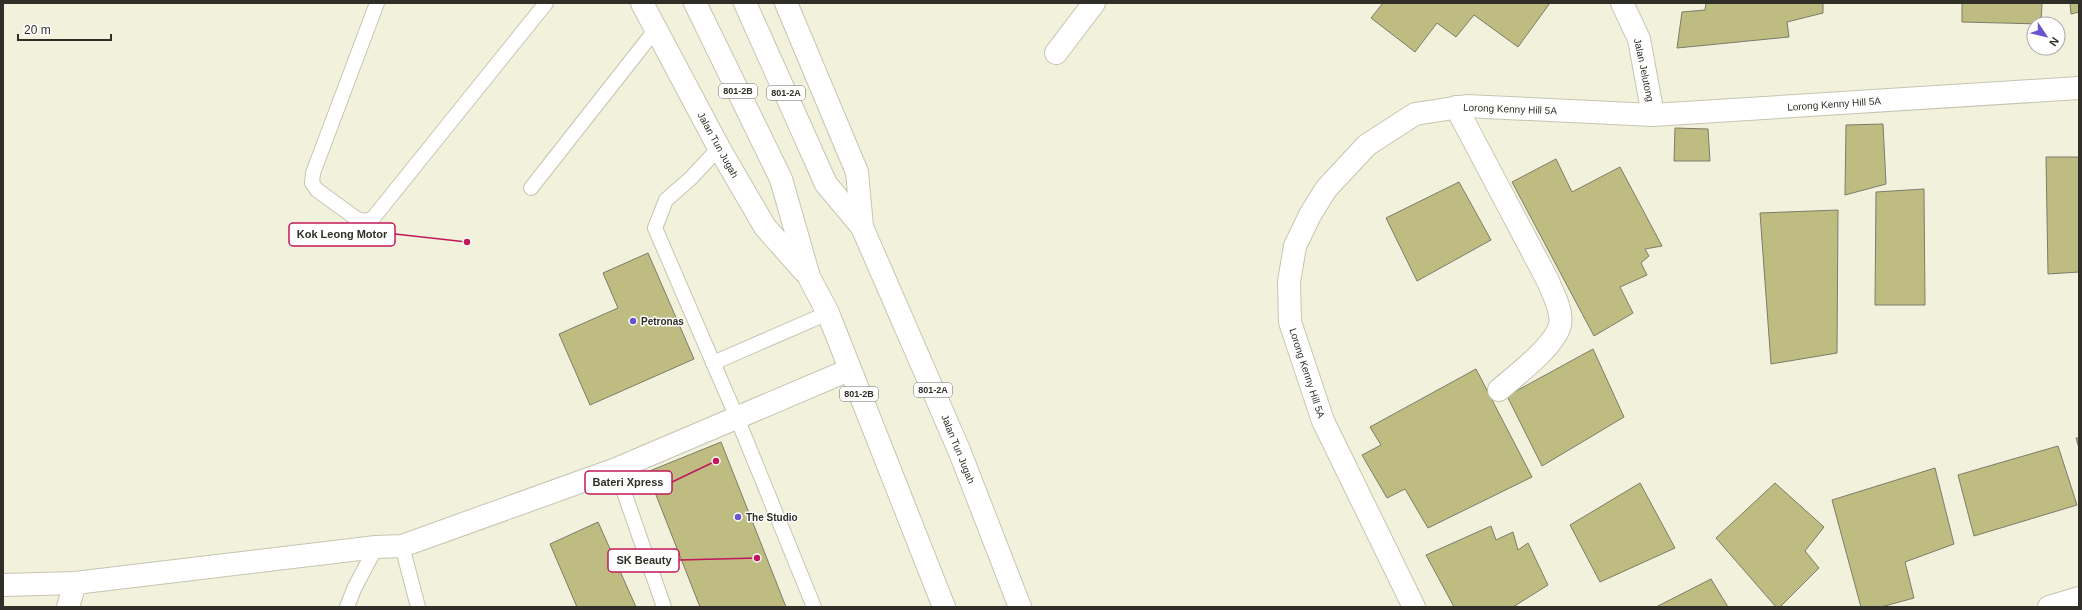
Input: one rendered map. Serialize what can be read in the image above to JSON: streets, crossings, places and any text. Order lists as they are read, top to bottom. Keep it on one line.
{"streets":{"main road":["Jalan Jelutong","801-2B","801-2A","Lorong Kenny Hill 5A","Jalan Tun Jugah"]},"crossings":[["Jalan Jelutong","Lorong Kenny Hill 5A"]],"places":["Kok Leong Motor","Petronas","Bateri Xpress","The Studio","SK Beauty"],"scale_bar":"20 m","north":"bottom right"}
